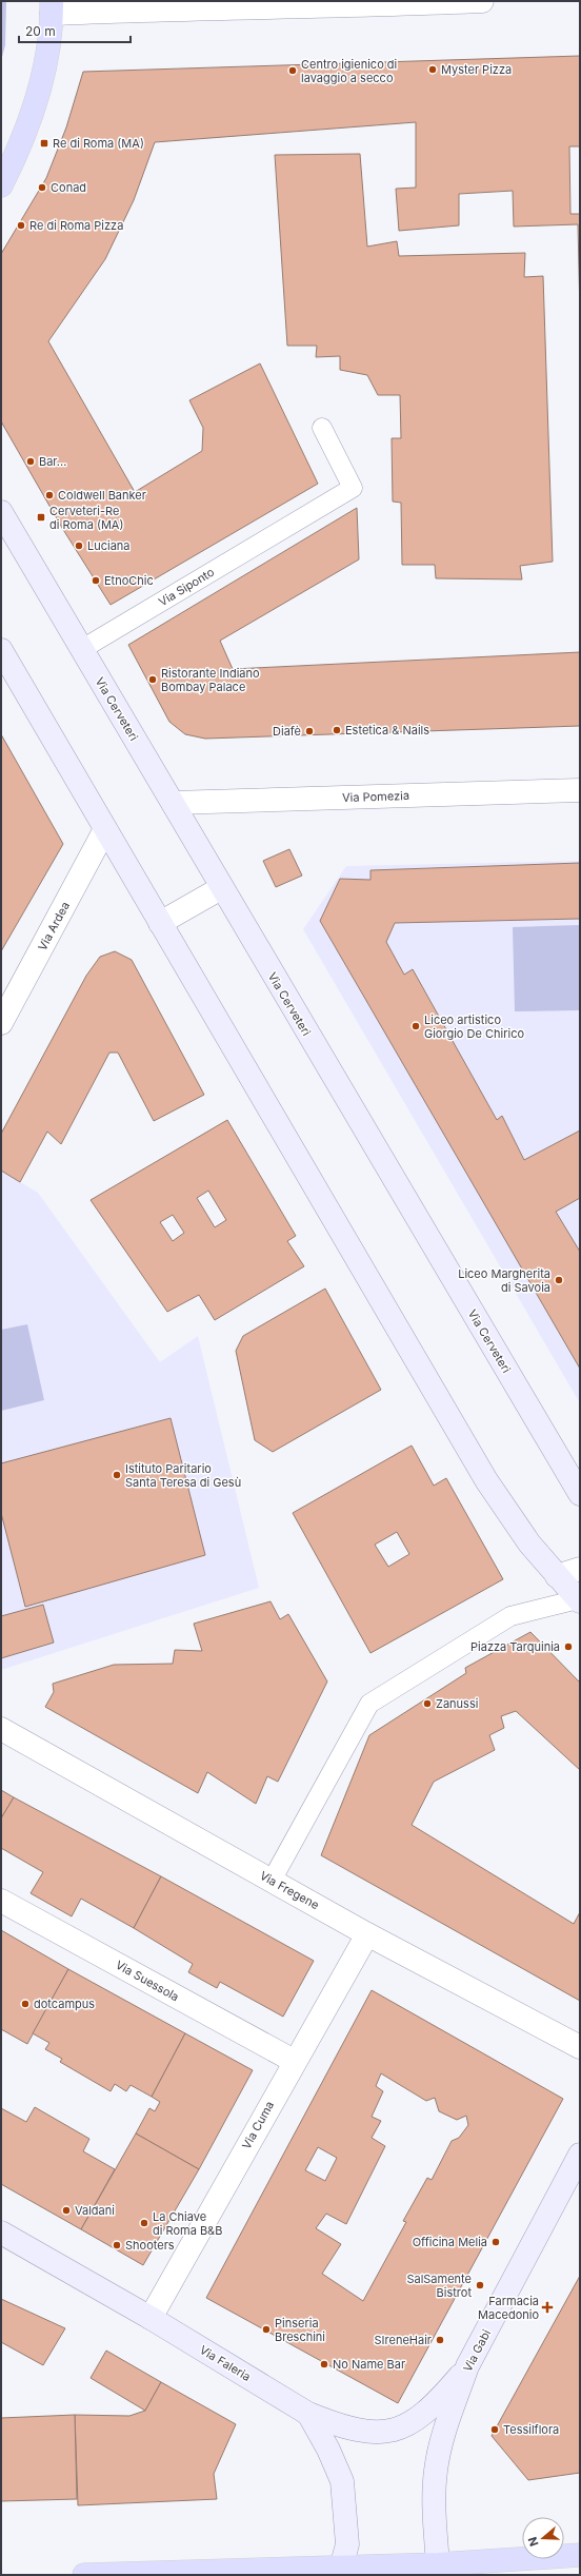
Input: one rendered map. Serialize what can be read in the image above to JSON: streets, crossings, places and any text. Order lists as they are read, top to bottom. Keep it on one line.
{"streets":{"main road":["Via Cerveteri","Via Gabi","Via Faleria"],"street":["Via Pomezia","Via Ardea","Via Fregene","Via Suessola","Via Cuma"],"lane":["Via Siponto"]},"crossings":[["Via Siponto","Via Cerveteri"],["Via Cerveteri","Via Pomezia"],["Via Fregene","Via Cuma"],["Via Suessola","Via Cuma"],["Via Cuma","Via Faleria"]],"places":{"other":["Myster Pizza","Centro igienico di lavaggio a secco","Conad","Re di Roma Pizza","Bar...","Coldwell Banker","Luciana","EtnoChic","Ristorante Indiano Bombay Palace","Estetica & Nails","Diafè","Liceo artistico Giorgio De Chirico","Liceo Margherita di Savoia","Istituto Paritario Santa Teresa di Gesù","Piazza Tarquinia","Zanussi","dotcampus","Valdani","La Chiave di Roma B&B","Officina Melia","Shooters","SalSamente Bistrot","Pinseria Breschini","SIreneHair","No Name Bar","Tessilflora"],"transit":["Re di Roma (MA)","Cerveteri-Re di Roma (MA)"],"health":["Farmacia Macedonio"]},"scale_bar":"20 m","north":"left"}
